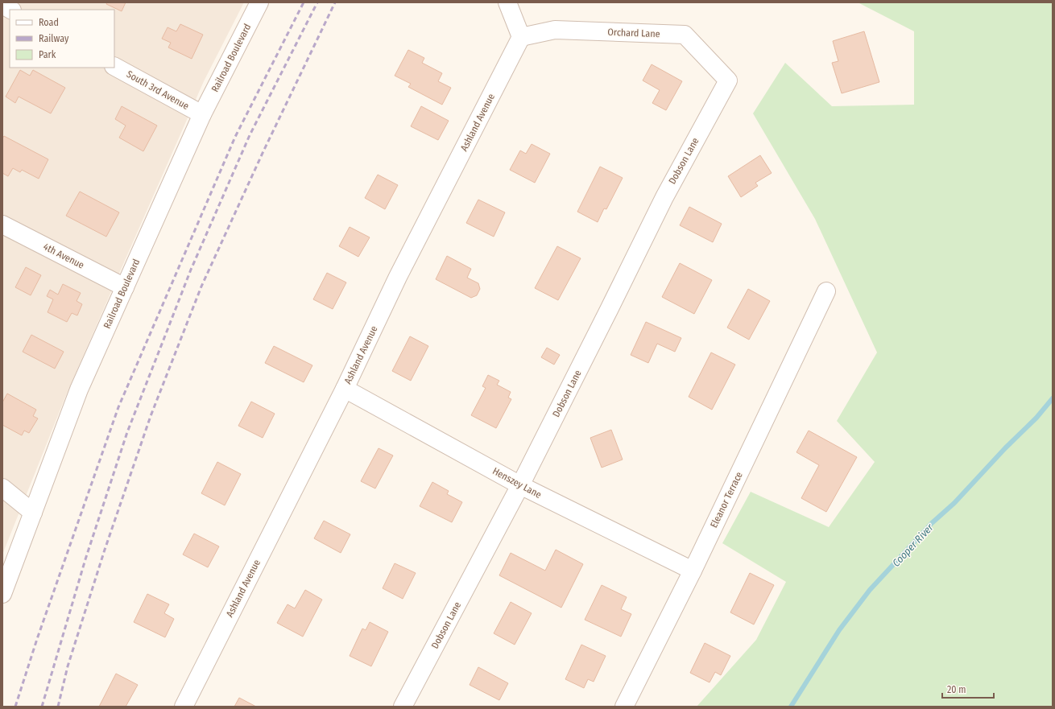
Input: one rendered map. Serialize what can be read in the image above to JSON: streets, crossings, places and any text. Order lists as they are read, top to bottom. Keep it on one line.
{"streets":{"street":["Orchard Lane","Railroad Boulevard","South 3rd Avenue","Ashland Avenue","Dobson Lane","4th Avenue","Henszey Lane","Eleanor Terrace"]},"crossings":[["Orchard Lane","Ashland Avenue"],["Orchard Lane","Dobson Lane"],["Railroad Boulevard","South 3rd Avenue"],["Railroad Boulevard","4th Avenue"],["Ashland Avenue","Henszey Lane"],["Dobson Lane","Henszey Lane"],["Henszey Lane","Eleanor Terrace"]],"water":["Cooper River"],"legend":["Road","Railway","Park"],"scale_bar":"20 m"}
